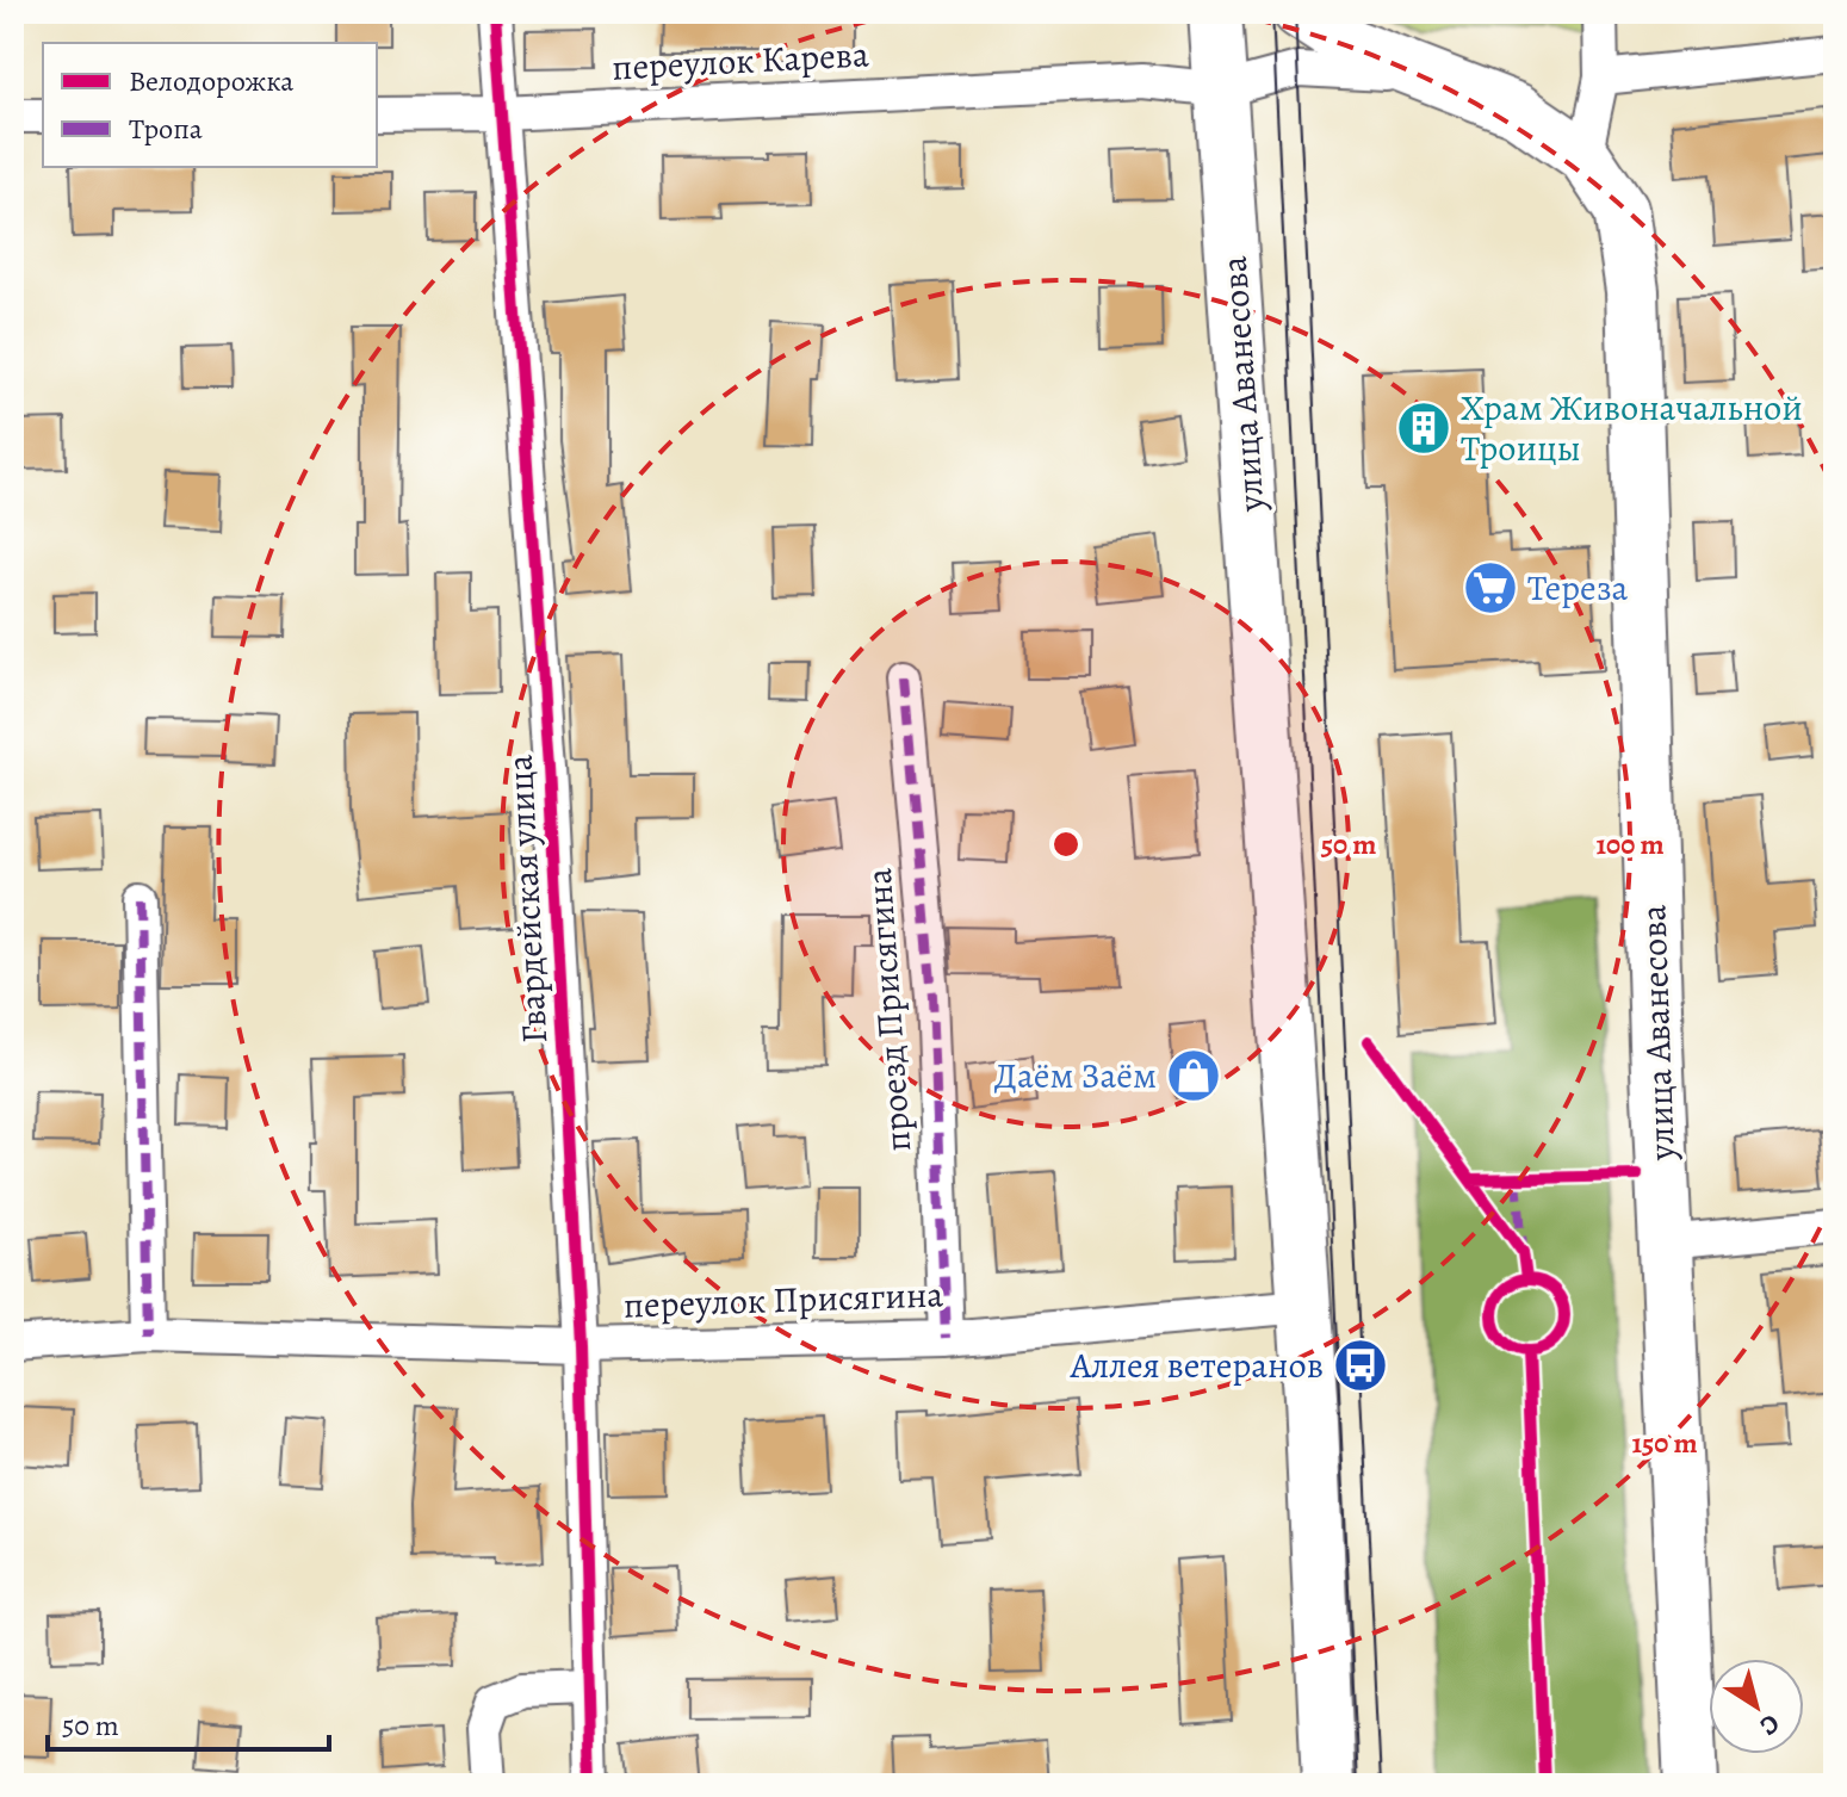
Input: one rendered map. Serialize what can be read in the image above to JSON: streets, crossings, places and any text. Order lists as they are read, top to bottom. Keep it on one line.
{"streets":{"highway":["улица Аванесова"],"street":["переулок Карева","Гвардейская улица","проезд Присягина","переулок Присягина"]},"crossings":[["переулок Карева","улица Аванесова"],["переулок Карева","Гвардейская улица"],["улица Аванесова","переулок Присягина"],["Гвардейская улица","переулок Присягина"],["проезд Присягина","переулок Присягина"]],"places":{"building":["Храм Живоначальной Троицы"],"supermarket":["Тереза"],"shop":["Даём Заём"],"bus stop":["Аллея ветеранов"]},"legend":["Велодорожка","Тропа"],"scale_bar":"50 m","north":"bottom right","rings":["50 m","100 m","150 m"]}
